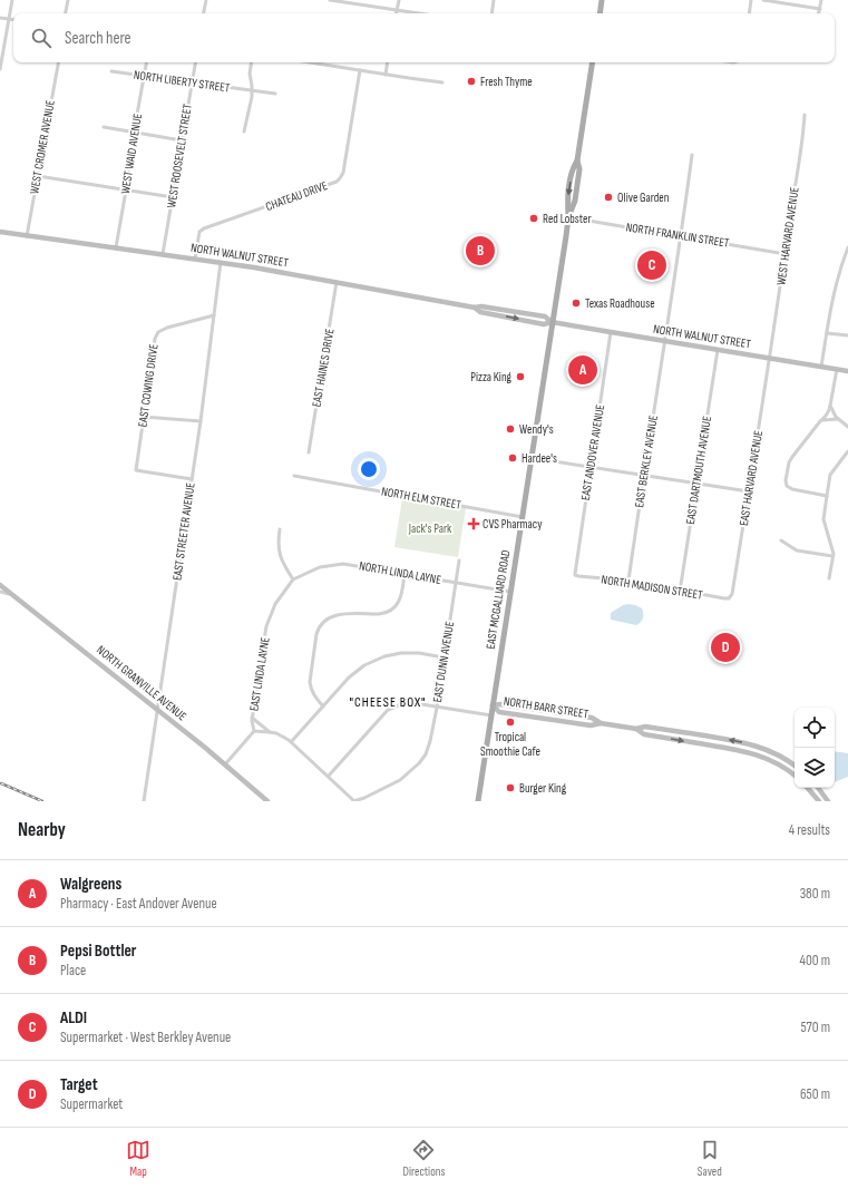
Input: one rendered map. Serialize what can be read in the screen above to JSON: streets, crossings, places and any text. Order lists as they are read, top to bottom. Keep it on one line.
{"streets":{"main road":["NORTH WALNUT STREET","EAST MCGALLIARD ROAD","NORTH GRANVILLE AVENUE","NORTH BARR STREET"],"street":["NORTH LIBERTY STREET","WEST CROMER AVENUE","WEST WAID AVENUE","WEST ROOSEVELT STREET","CHATEAU DRIVE","NORTH FRANKLIN STREET","WEST HARVARD AVENUE","EAST HAINES DRIVE","EAST COWING DRIVE","EAST ANDOVER AVENUE","EAST BERKLEY AVENUE","EAST DARTMOUTH AVENUE","EAST HARVARD AVENUE","NORTH ELM STREET","EAST STREETER AVENUE","NORTH LINDA LAYNE","NORTH MADISON STREET","EAST DUNN AVENUE","EAST LINDA LAYNE"]},"crossings":[["NORTH LIBERTY STREET","WEST WAID AVENUE"],["NORTH LIBERTY STREET","WEST ROOSEVELT STREET"],["WEST CROMER AVENUE","NORTH WALNUT STREET"],["WEST WAID AVENUE","NORTH WALNUT STREET"],["WEST ROOSEVELT STREET","NORTH WALNUT STREET"],["CHATEAU DRIVE","NORTH WALNUT STREET"],["NORTH FRANKLIN STREET","WEST HARVARD AVENUE"],["NORTH FRANKLIN STREET","EAST BERKLEY AVENUE"],["NORTH FRANKLIN STREET","EAST MCGALLIARD ROAD"],["WEST HARVARD AVENUE","NORTH WALNUT STREET"],["WEST HARVARD AVENUE","EAST HARVARD AVENUE"],["NORTH WALNUT STREET","EAST HAINES DRIVE"],["NORTH WALNUT STREET","EAST ANDOVER AVENUE"],["NORTH WALNUT STREET","EAST BERKLEY AVENUE"],["NORTH WALNUT STREET","EAST DARTMOUTH AVENUE"],["NORTH WALNUT STREET","EAST HARVARD AVENUE"],["NORTH WALNUT STREET","EAST STREETER AVENUE"],["NORTH WALNUT STREET","EAST MCGALLIARD ROAD"],["EAST COWING DRIVE","EAST STREETER AVENUE"],["EAST ANDOVER AVENUE","NORTH MADISON STREET"],["EAST BERKLEY AVENUE","NORTH MADISON STREET"],["EAST DARTMOUTH AVENUE","NORTH MADISON STREET"],["EAST HARVARD AVENUE","NORTH MADISON STREET"],["NORTH ELM STREET","EAST MCGALLIARD ROAD"],["EAST STREETER AVENUE","NORTH GRANVILLE AVENUE"],["NORTH LINDA LAYNE","EAST MCGALLIARD ROAD"],["NORTH LINDA LAYNE","EAST DUNN AVENUE"],["NORTH LINDA LAYNE","EAST LINDA LAYNE"],["EAST MCGALLIARD ROAD","NORTH BARR STREET"],["EAST DUNN AVENUE","NORTH BARR STREET"]],"districts":["\"CHEESE BOX\""],"parks":["Jack's Park"],"places":{"other":["Fresh Thyme","Olive Garden","Red Lobster","Texas Roadhouse","Pizza King","Wendy's","Hardee's","Tropical Smoothie Cafe","Burger King"],"health":["CVS Pharmacy"]},"page":{"search":"Search here","pins":["B","C","A","D"],"heading":["Nearby","4 results"],"list":[{"mark":"A","name":"Walgreens","note":"Pharmacy · East Andover Avenue","value":"380 m"},{"mark":"B","name":"Pepsi Bottler","note":"Place","value":"400 m"},{"mark":"C","name":"ALDI","note":"Supermarket · West Berkley Avenue","value":"570 m"},{"mark":"D","name":"Target","note":"Supermarket","value":"650 m"}],"nav":["Map","Directions","Saved"]}}
